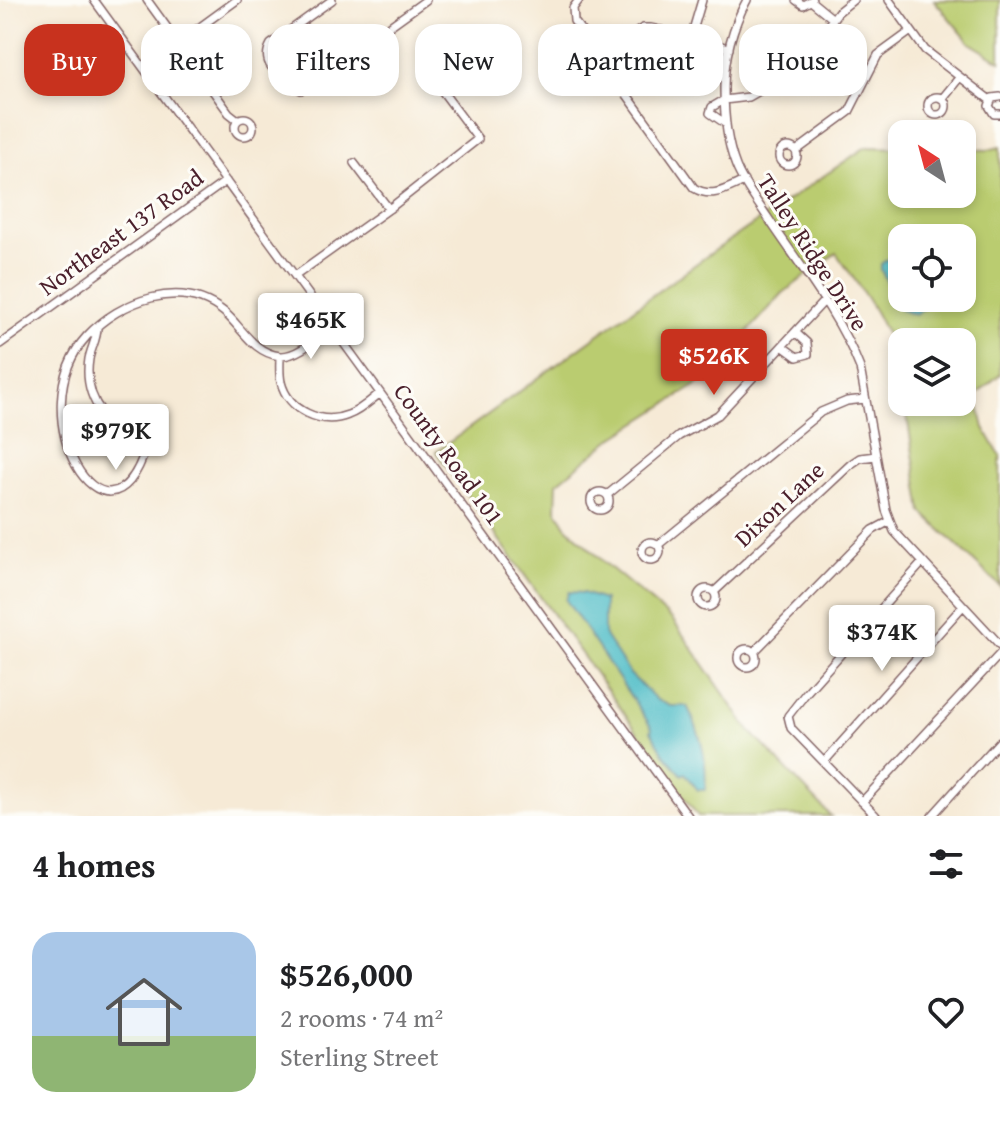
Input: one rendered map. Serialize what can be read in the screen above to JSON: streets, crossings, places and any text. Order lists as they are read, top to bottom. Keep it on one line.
{"streets":{"street":["Northeast 137 Road","Talley Ridge Drive","County Road 101","Dixon Lane"]},"crossings":[["Northeast 137 Road","County Road 101"],["Talley Ridge Drive","Dixon Lane"]],"north":"top left","page":{"chip":["Buy","Rent","Filters","New","Apartment","House"],"price":["$465K","$526K","$979K","$374K"],"heading":"4 homes","list":[{"name":"$526,000","note":"2 rooms · 74 m² · Sterling Street"}]}}
